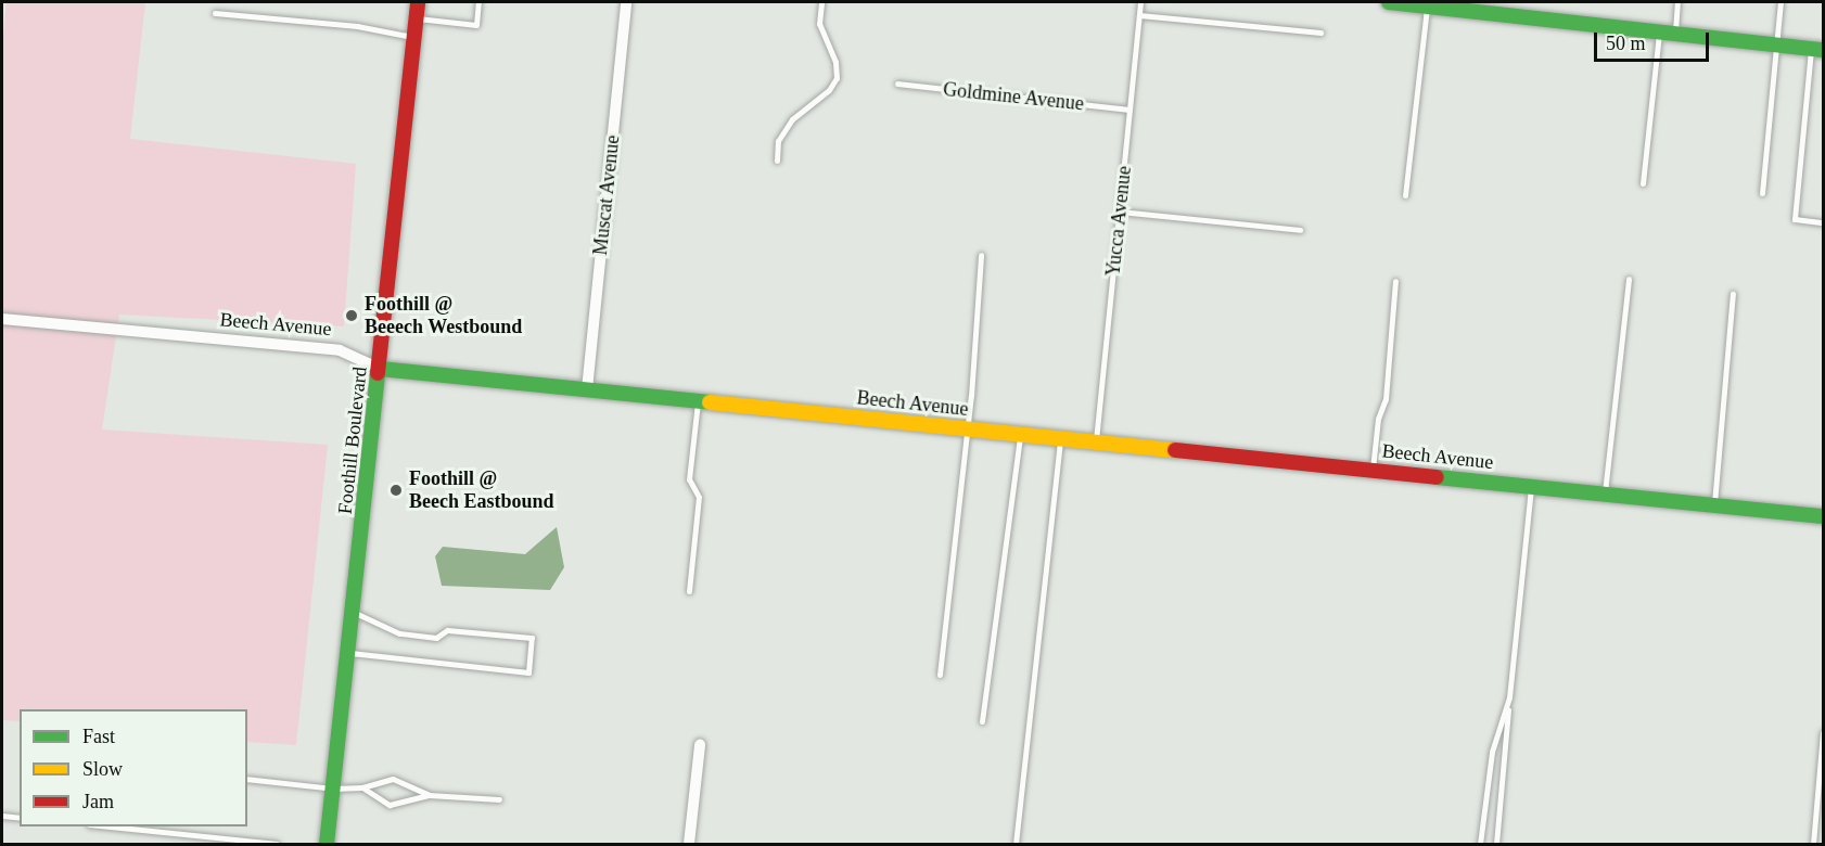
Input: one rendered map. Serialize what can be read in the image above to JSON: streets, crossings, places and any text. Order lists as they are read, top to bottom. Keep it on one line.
{"streets":{"main road":["Beech Avenue","Foothill Boulevard"],"street":["Muscat Avenue"],"lane":["Goldmine Avenue","Yucca Avenue"]},"crossings":[["Goldmine Avenue","Yucca Avenue"],["Muscat Avenue","Beech Avenue"],["Yucca Avenue","Beech Avenue"],["Beech Avenue","Foothill Boulevard"]],"places":["Foothill @ Beeech Westbound","Foothill @ Beech Eastbound"],"legend":["Fast","Slow","Jam"],"scale_bar":"50 m"}
